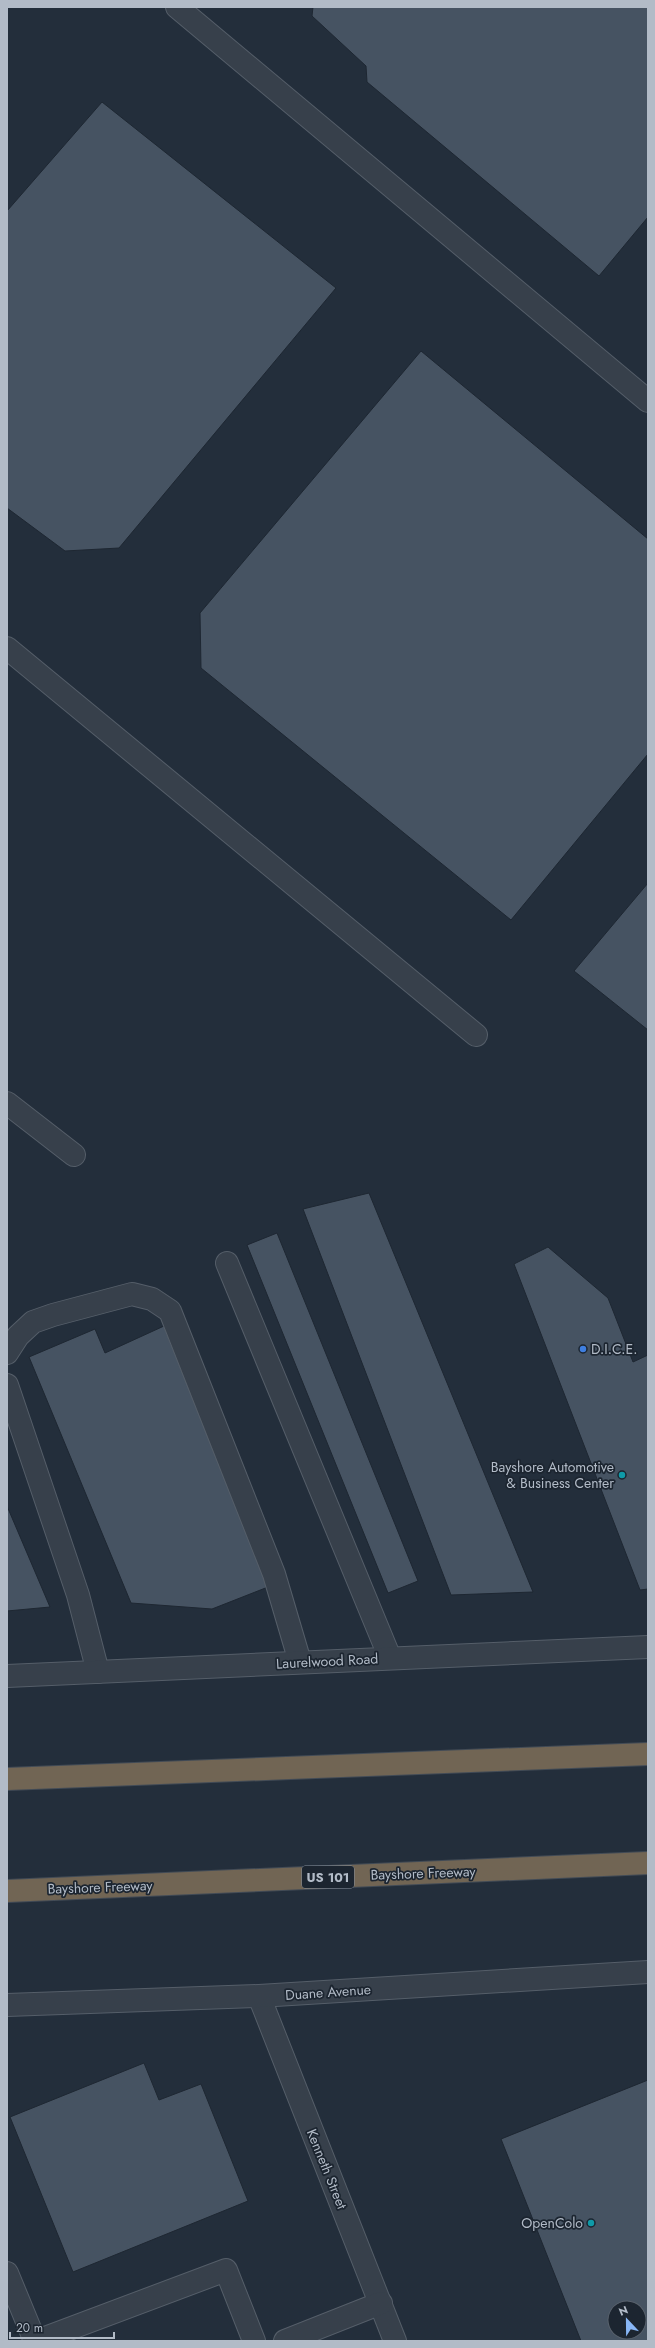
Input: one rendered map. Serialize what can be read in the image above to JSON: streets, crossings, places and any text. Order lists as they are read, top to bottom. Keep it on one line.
{"streets":{"highway":["Bayshore Freeway","US 101"],"street":["Laurelwood Road","Duane Avenue","Kenneth Street"]},"crossings":[["Duane Avenue","Kenneth Street"]],"places":["D.I.C.E.","Bayshore Automotive & Business Center","OpenColo"],"scale_bar":"20 m","north":"top"}
